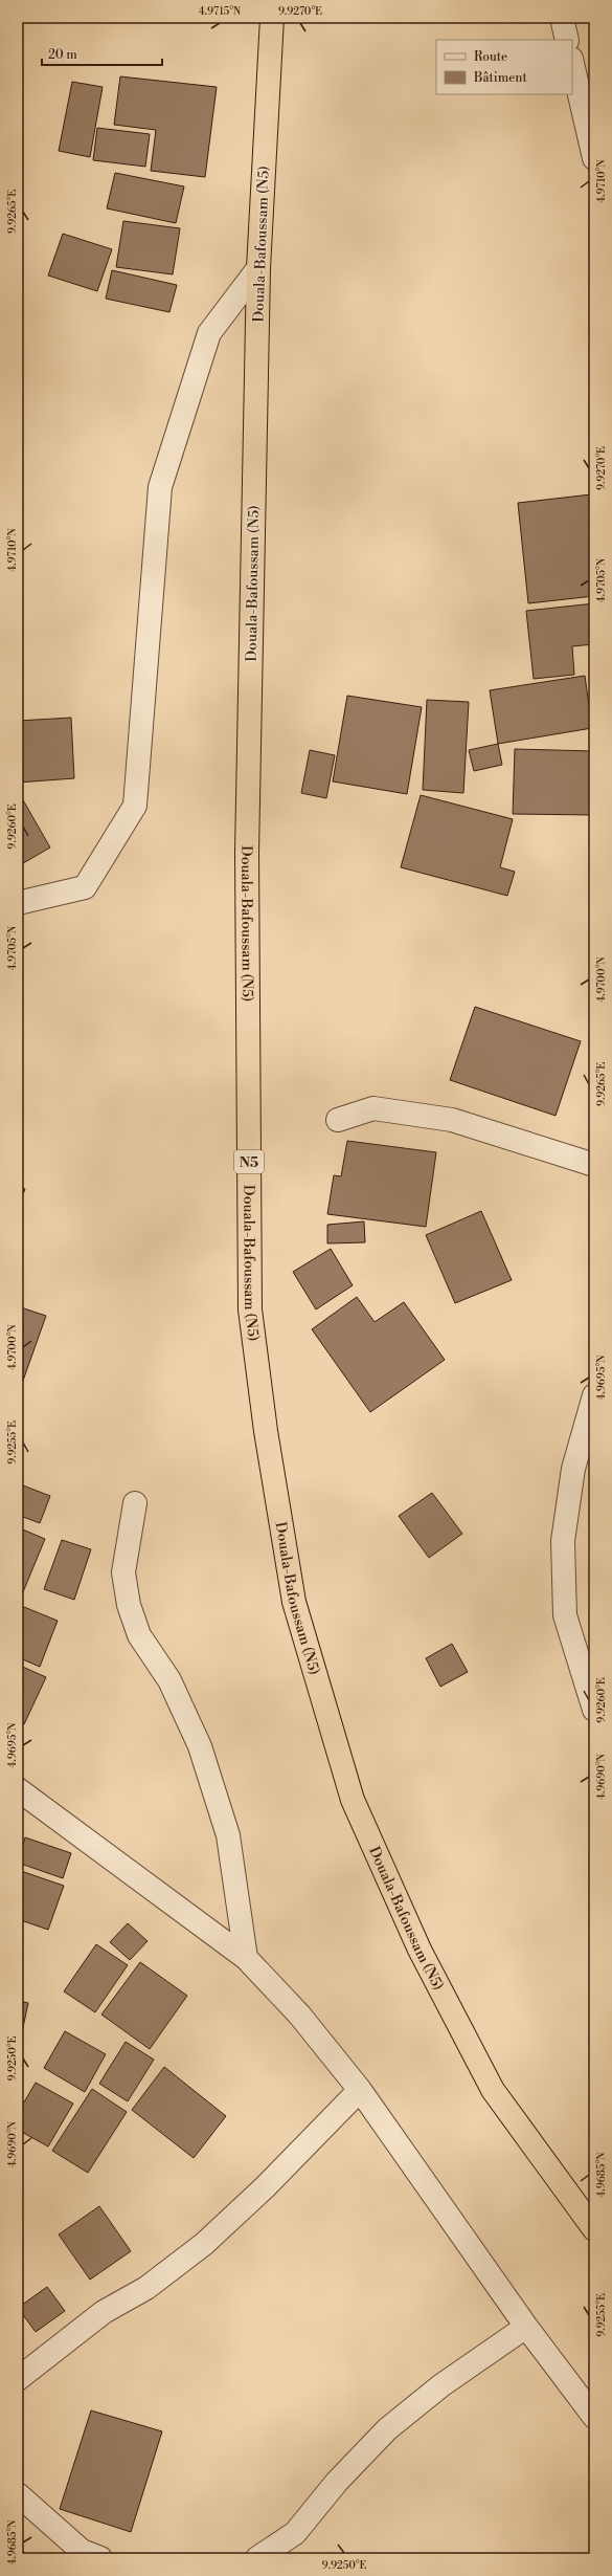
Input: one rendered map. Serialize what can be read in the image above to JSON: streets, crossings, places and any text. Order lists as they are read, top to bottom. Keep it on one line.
{"streets":{"highway":["Douala-Bafoussam (N5)","N5"]},"legend":["Route","Bâtiment"],"scale_bar":"20 m","coordinates":["4.9715°N","9.9270°E","4.9710°N","9.9265°E","4.9705°N","9.9260°E","4.9700°N","4.9695°N","9.9255°E","4.9690°N","9.9250°E","4.9685°N"]}
